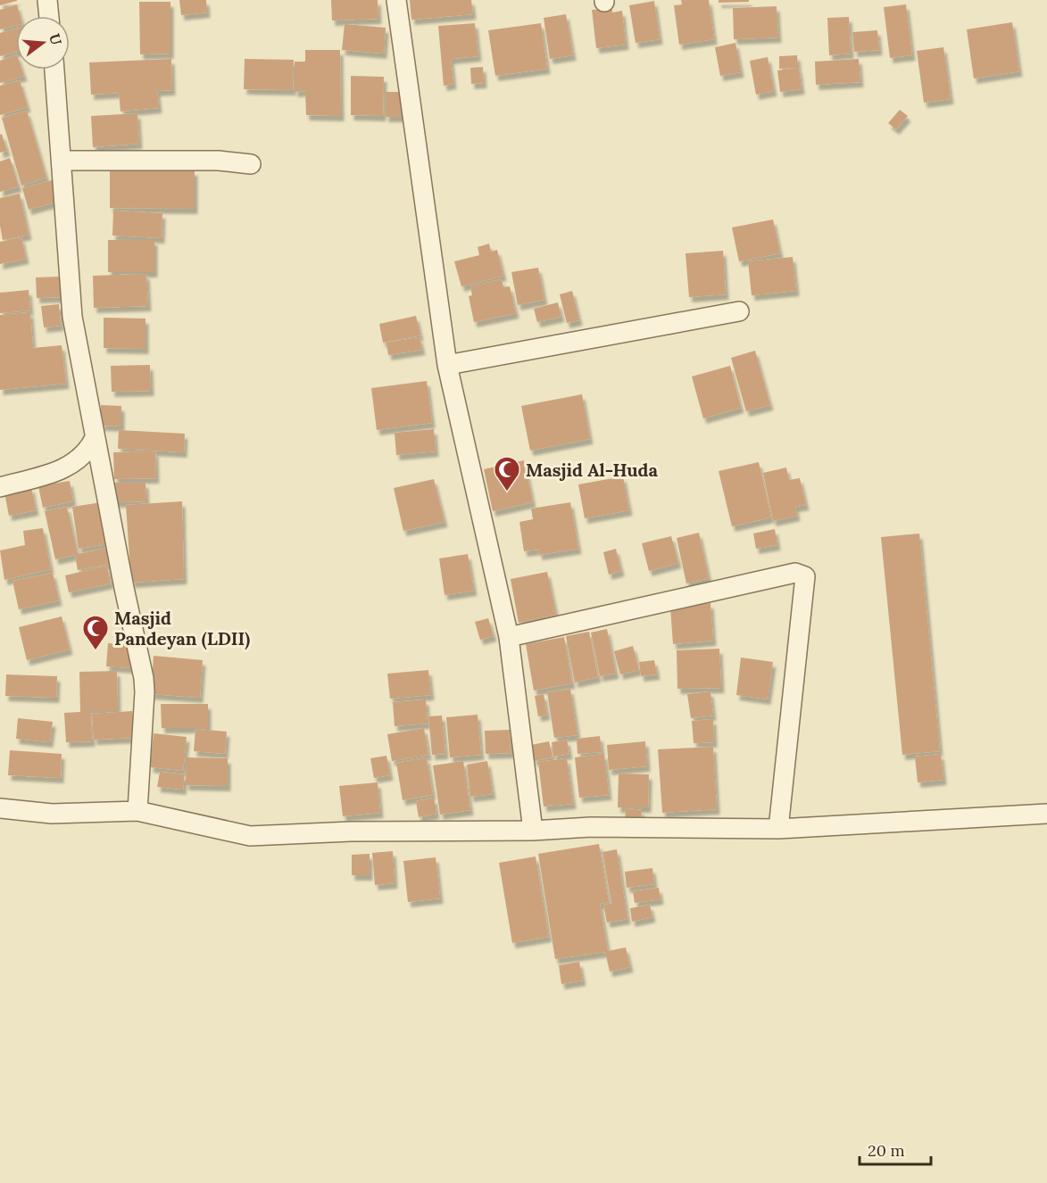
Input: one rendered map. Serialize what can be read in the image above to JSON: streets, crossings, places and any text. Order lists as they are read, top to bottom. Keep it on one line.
{"places":{"mosque":["Masjid Al-Huda","Masjid Pandeyan (LDII)"]},"scale_bar":"20 m","north":"right"}
